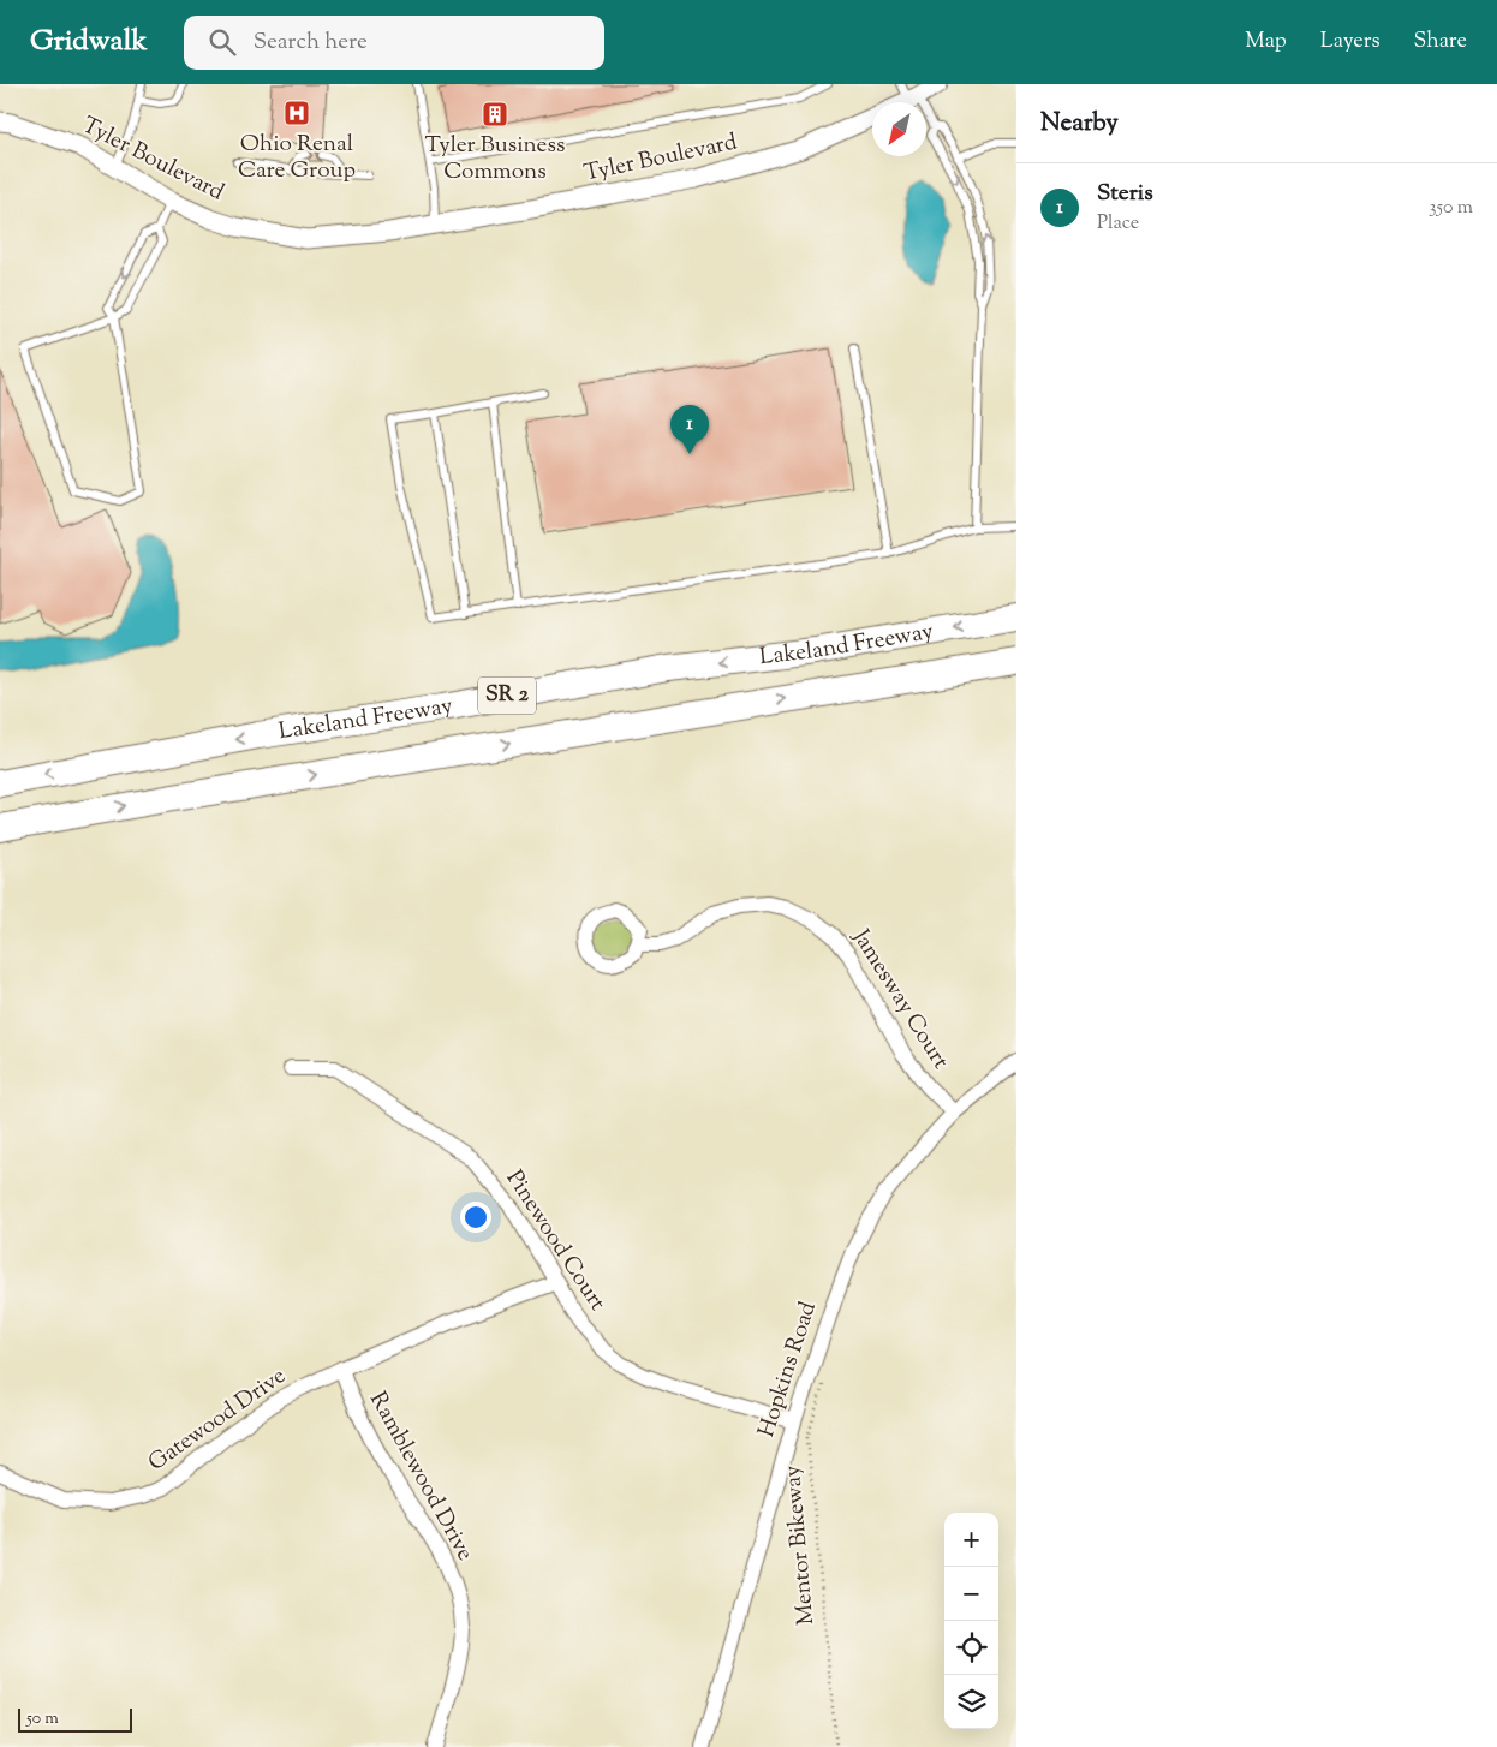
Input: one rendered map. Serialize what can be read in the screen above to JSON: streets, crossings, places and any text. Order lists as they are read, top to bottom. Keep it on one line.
{"streets":{"highway":["Lakeland Freeway","SR 2"],"street":["Tyler Boulevard","Jamesway Court","Pinewood Court","Hopkins Road","Gatewood Drive","Ramblewood Drive"],"path":["Mentor Bikeway"]},"crossings":[["Jamesway Court","Hopkins Road"],["Pinewood Court","Hopkins Road"],["Pinewood Court","Gatewood Drive"],["Gatewood Drive","Ramblewood Drive"]],"places":{"hospital":["Ohio Renal Care Group"],"building":["Tyler Business Commons"]},"scale_bar":"50 m","north":"bottom left","page":{"header":"Gridwalk","search":"Search here","nav":["Map","Layers","Share"],"heading":"Nearby","list":[{"mark":"1","name":"Steris","note":"Place","value":"350 m"}],"pins":"1","map_buttons":["+","−"],"scale":"50 m"}}
